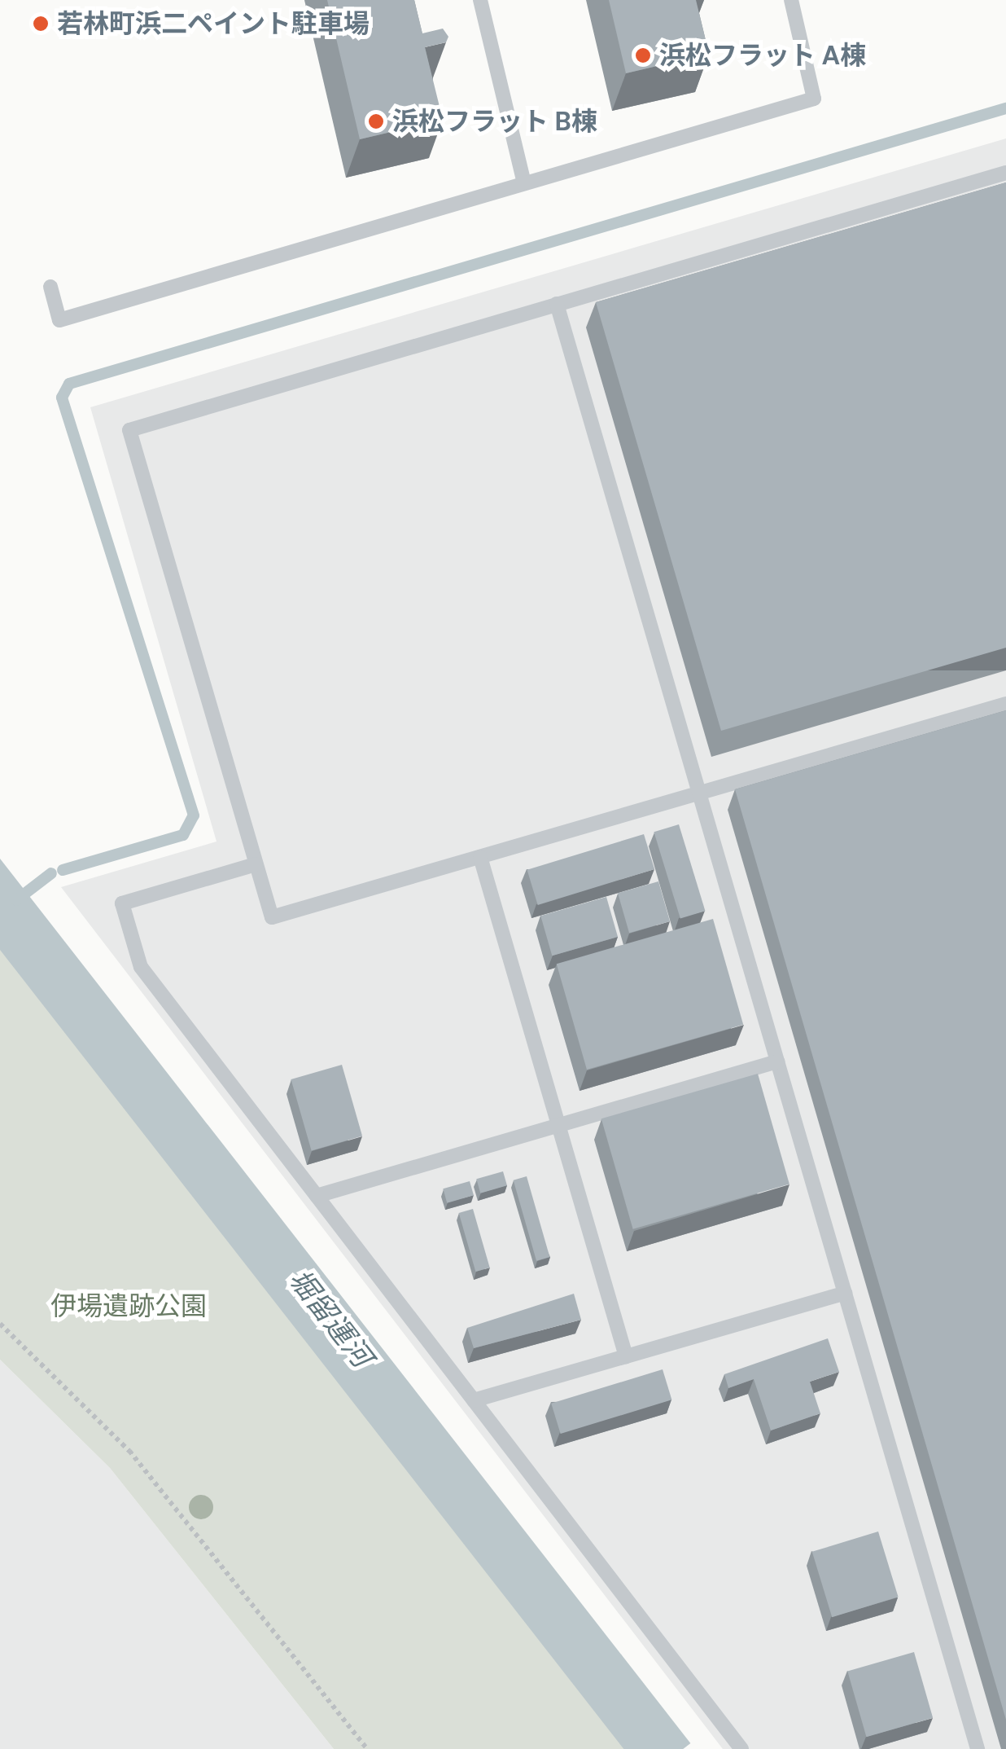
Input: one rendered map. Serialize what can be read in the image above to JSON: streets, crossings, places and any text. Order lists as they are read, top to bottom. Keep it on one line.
{"water":["堀留運河"],"parks":["伊場遺跡公園"],"places":["若林町浜二ペイント駐車場","浜松フラット A棟","浜松フラット B棟"]}
